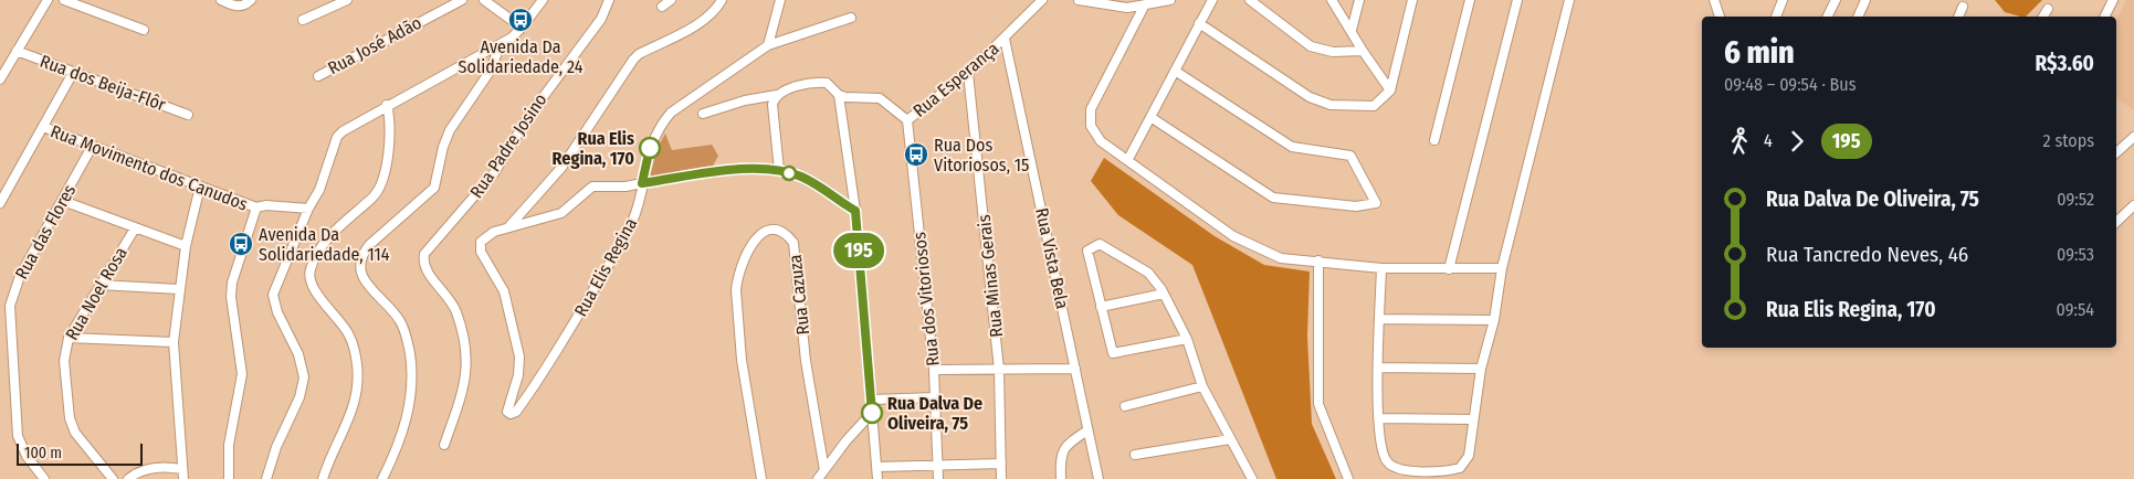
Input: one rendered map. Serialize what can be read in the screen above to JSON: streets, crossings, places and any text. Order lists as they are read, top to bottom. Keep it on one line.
{"streets":{"street":["Rua José Adão","Rua Esperança","Rua dos Beija-Flôr","Rua Padre Josino","Rua Movimento dos Canudos","Rua das Flores","Rua Vista Bela","Rua Elis Regina","Rua Minas Gerais","Rua Noel Rosa","Rua Cazuza","Rua dos Vitoriosos"]},"crossings":[["Rua Esperança","Rua Vista Bela"],["Rua Esperança","Rua Minas Gerais"],["Rua Esperança","Rua dos Vitoriosos"],["Rua Movimento dos Canudos","Rua das Flores"]],"places":{"bus stop":["Avenida Da Solidariedade, 24","Rua Dos Vitoriosos, 15","Avenida Da Solidariedade, 114"],"other":["Rua Elis Regina, 170","Rua Dalva De Oliveira, 75"]},"lines":["bus line 195"],"scale_bar":"100 m","page":{"on_map":"195","heading":["6 min","09:48 – 09:54 · Bus","R$3.60"],"legs":["4","195","2 stops"],"list":[{"name":"Rua Dalva De Oliveira, 75","value":"09:52"},{"name":"Rua Tancredo Neves, 46","value":"09:53"},{"name":"Rua Elis Regina, 170","value":"09:54"}],"scale":"100 m"}}
